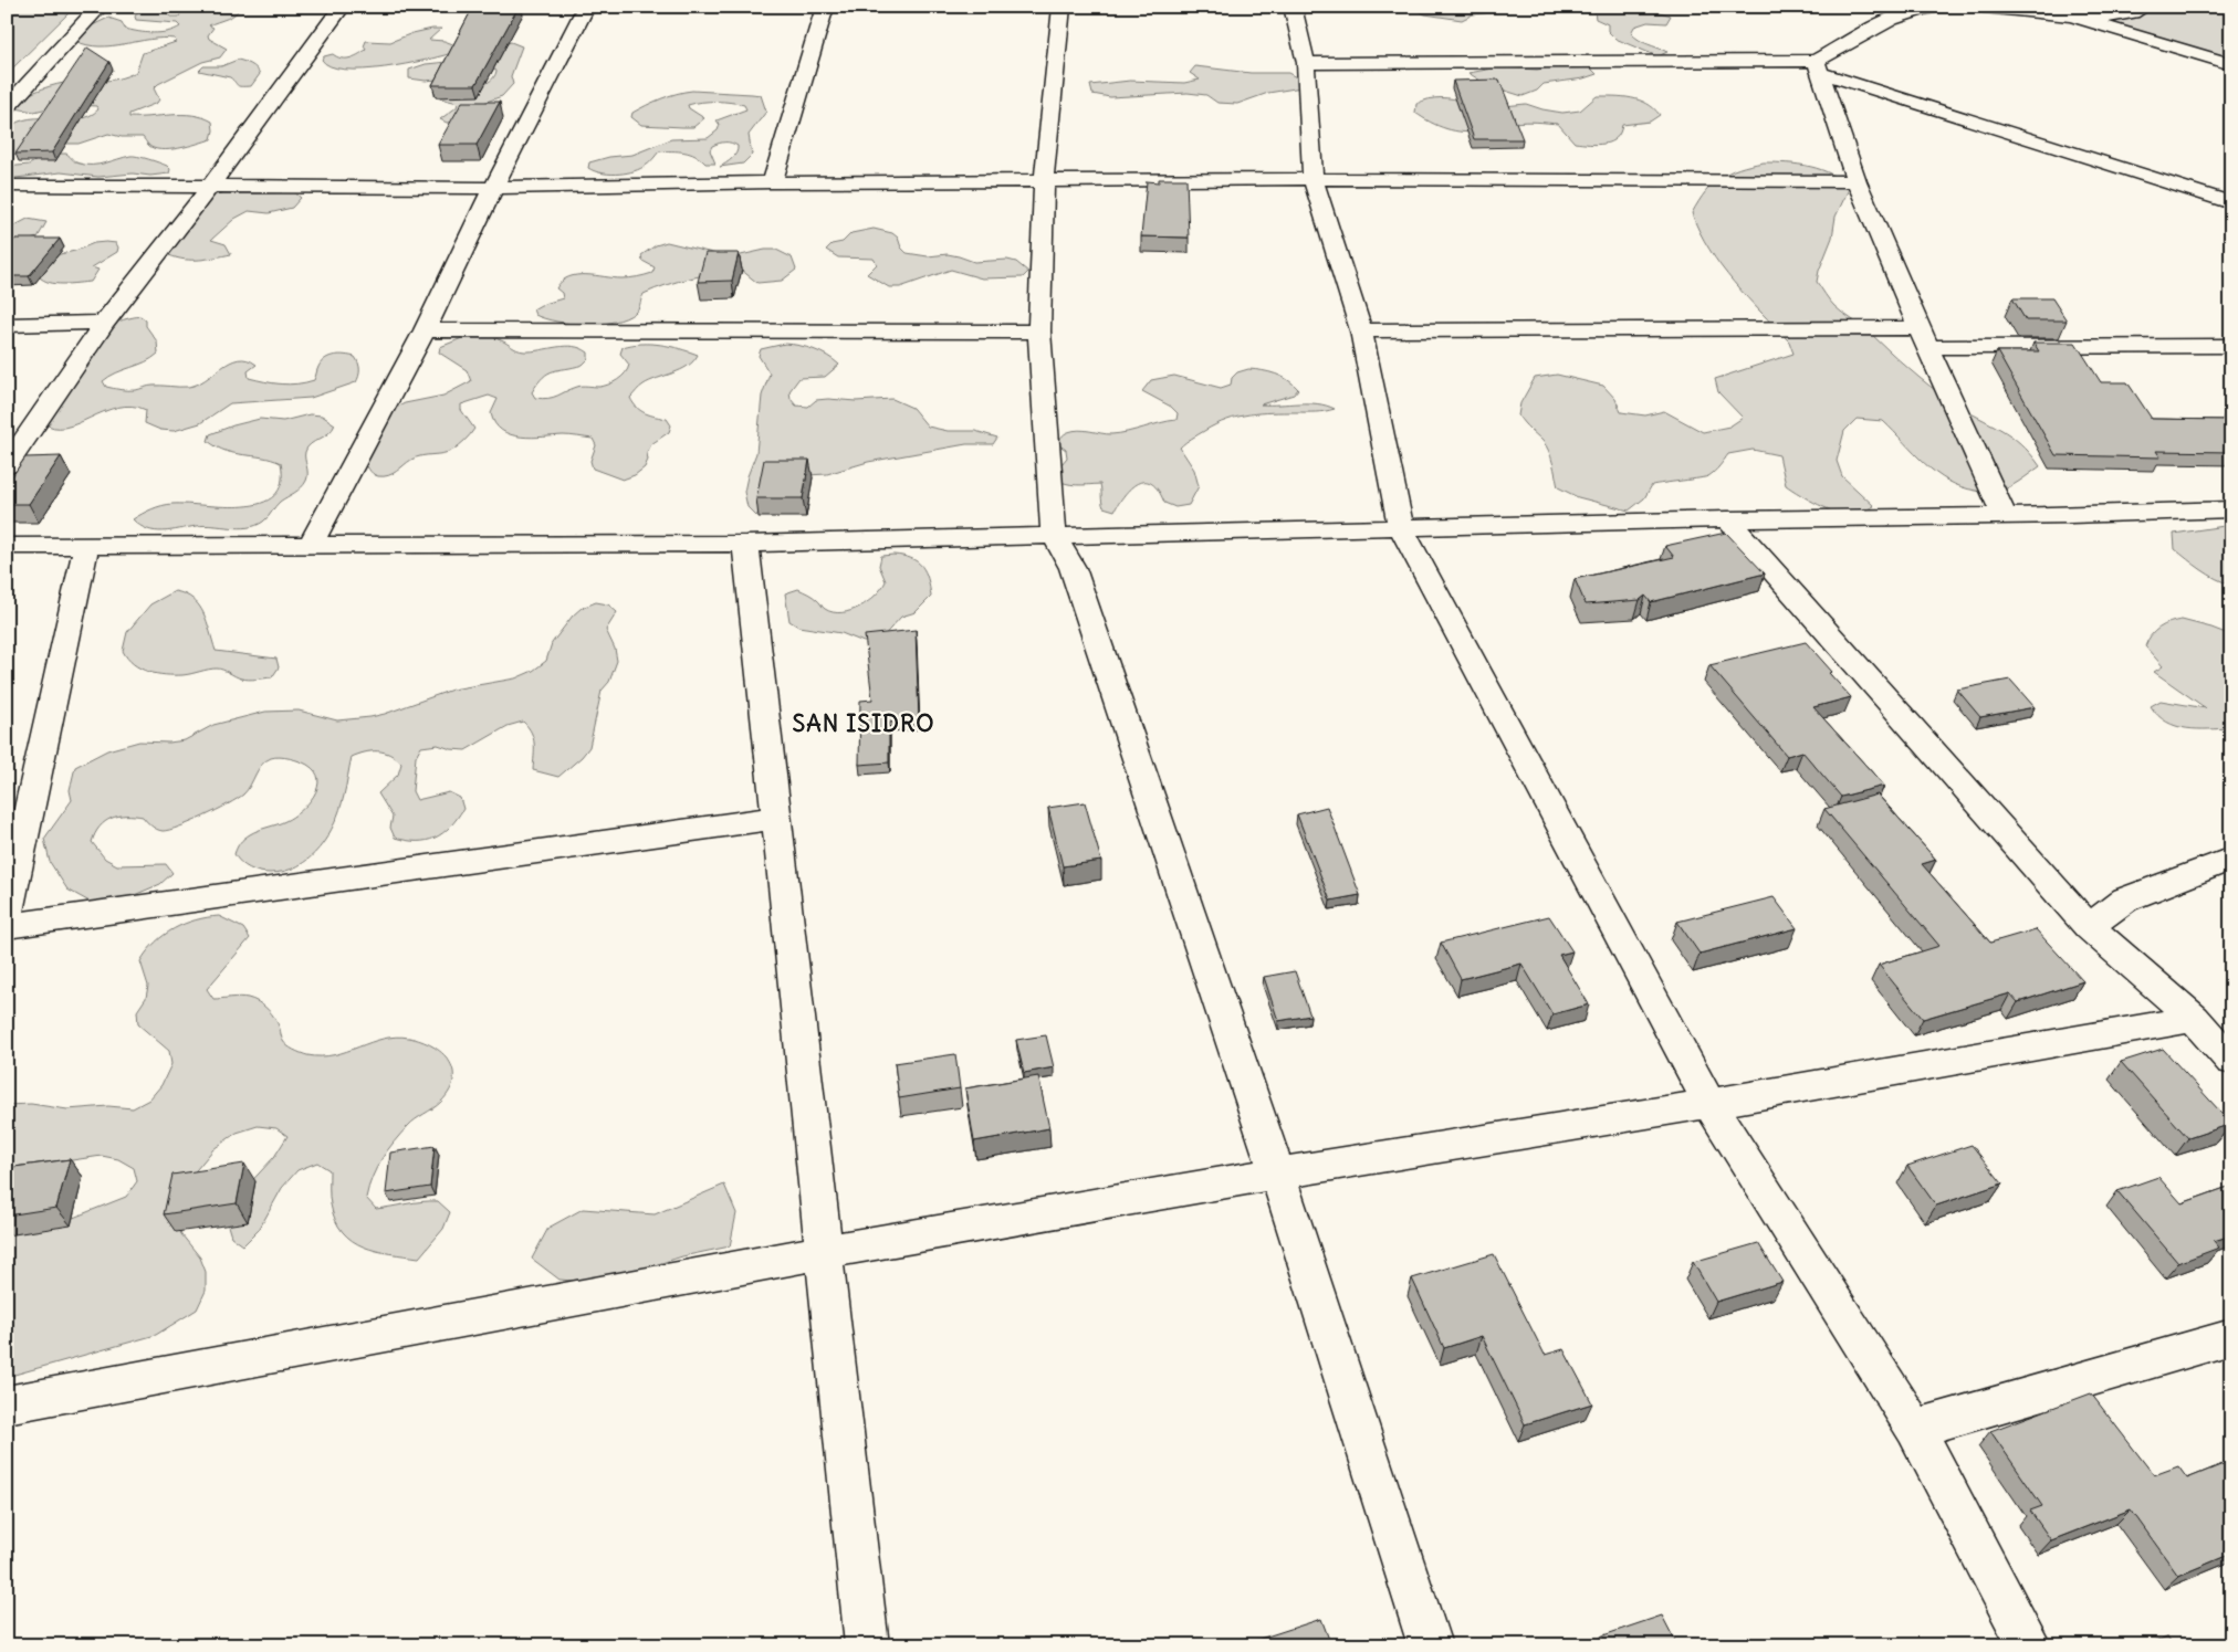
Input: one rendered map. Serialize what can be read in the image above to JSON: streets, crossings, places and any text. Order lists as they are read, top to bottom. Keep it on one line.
{"districts":["SAN ISIDRO"]}
